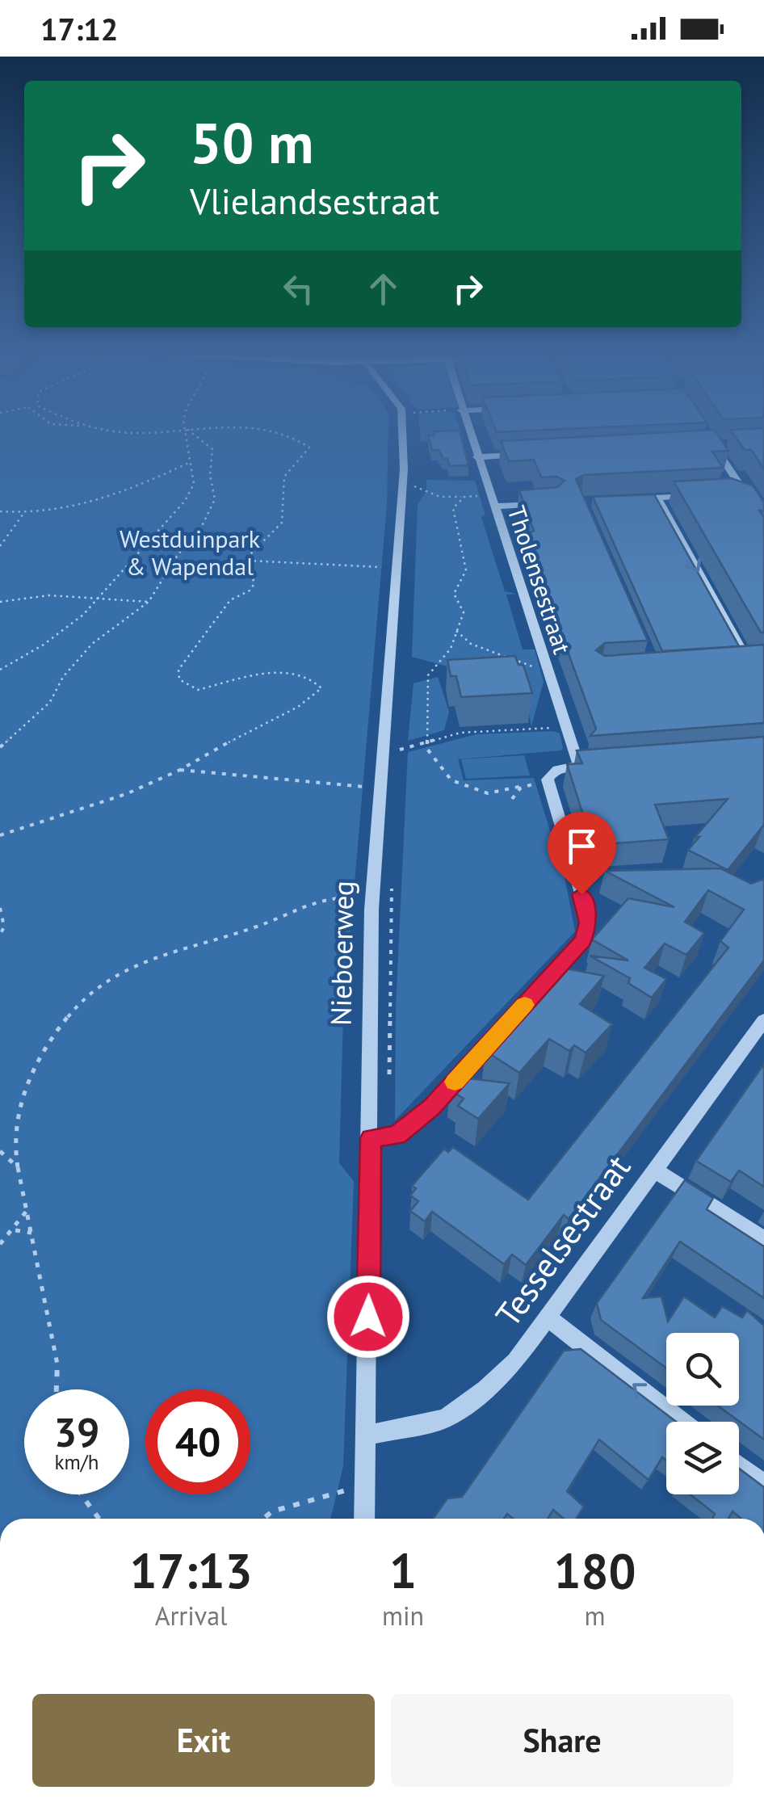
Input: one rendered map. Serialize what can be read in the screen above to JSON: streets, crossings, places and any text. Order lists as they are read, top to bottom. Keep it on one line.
{"streets":{"street":["Tholensestraat","Nieboerweg","Tesselsestraat"]},"crossings":[["Nieboerweg","Tesselsestraat"]],"parks":["Westduinpark & Wapendal"],"page":{"status":"17:12","turn":["50 m","Vlielandsestraat"],"speed":"39 km/h","limit":"40","eta":["17:13","Arrival","1","min","180","m"],"buttons":["Exit","Share"]}}
